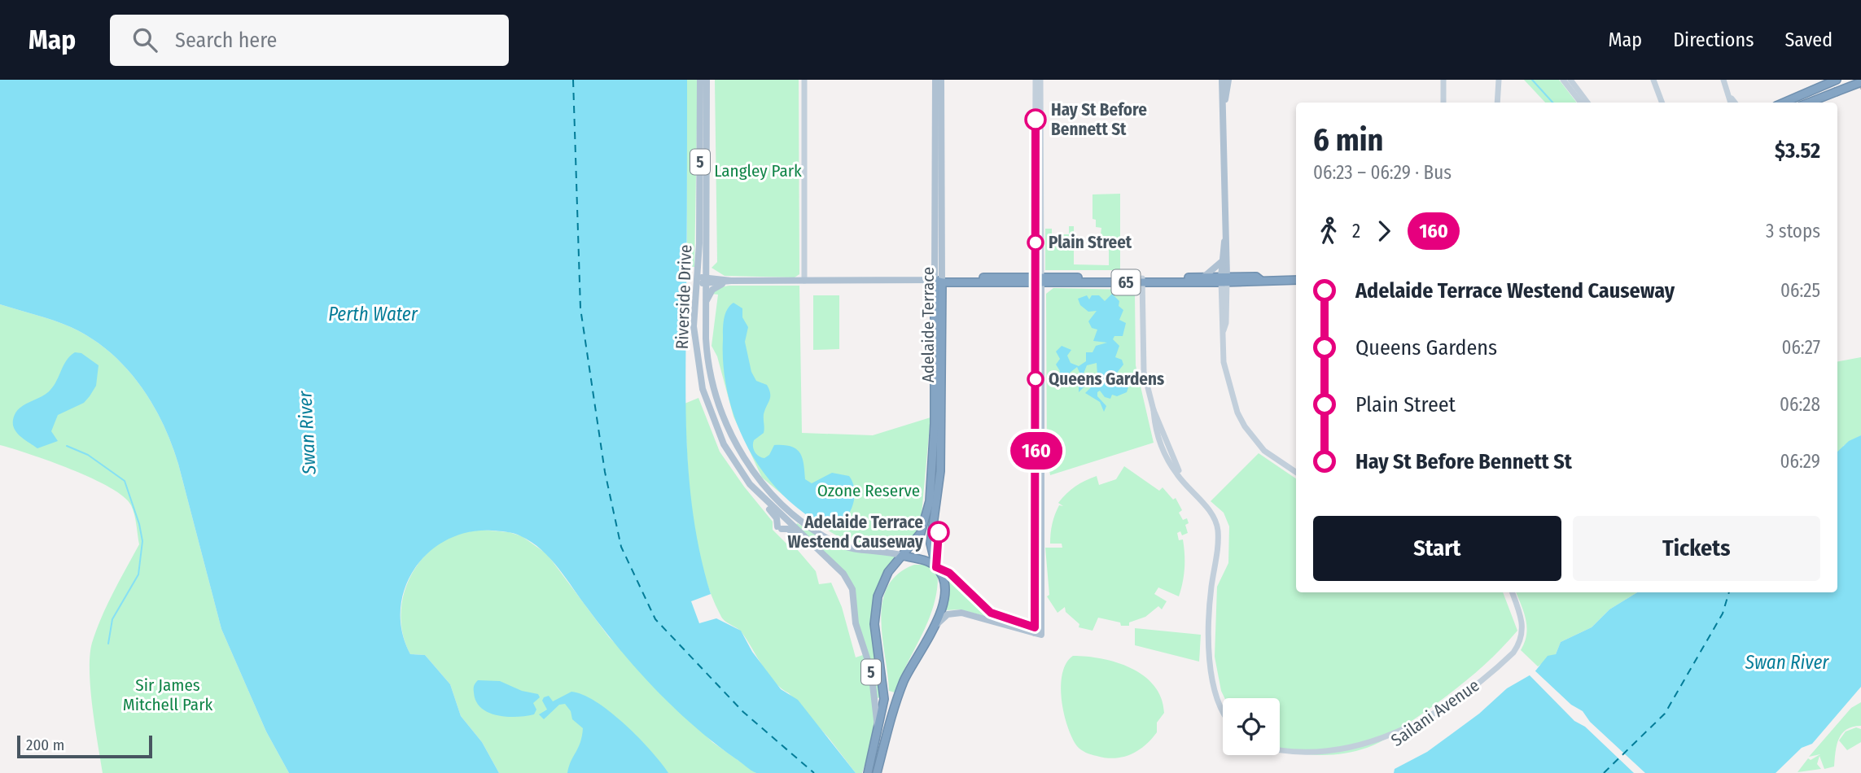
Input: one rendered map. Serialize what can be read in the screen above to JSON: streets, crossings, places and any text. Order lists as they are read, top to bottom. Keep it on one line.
{"streets":{"highway":["5","65","Adelaide Terrace"],"main road":["Riverside Drive"],"street":["Sailani Avenue"]},"crossings":[["5","Riverside Drive"],["5","Adelaide Terrace"],["65","Riverside Drive"],["65","Adelaide Terrace"],["Riverside Drive","Adelaide Terrace"]],"water":["Perth Water","Swan River"],"parks":["Langley Park","Ozone Reserve","Sir James Mitchell Park"],"places":["Hay St Before Bennett St","Plain Street","Queens Gardens","Adelaide Terrace Westend Causeway"],"lines":["bus line 160"],"scale_bar":"200 m","page":{"header":"Map","search":"Search here","nav":["Map","Directions","Saved"],"on_map":"160","heading":["6 min","06:23 – 06:29 · Bus","$3.52"],"legs":["2","160","3 stops"],"list":[{"name":"Adelaide Terrace Westend Causeway","value":"06:25"},{"name":"Queens Gardens","value":"06:27"},{"name":"Plain Street","value":"06:28"},{"name":"Hay St Before Bennett St","value":"06:29"}],"buttons":["Start","Tickets"],"scale":"200 m"}}
